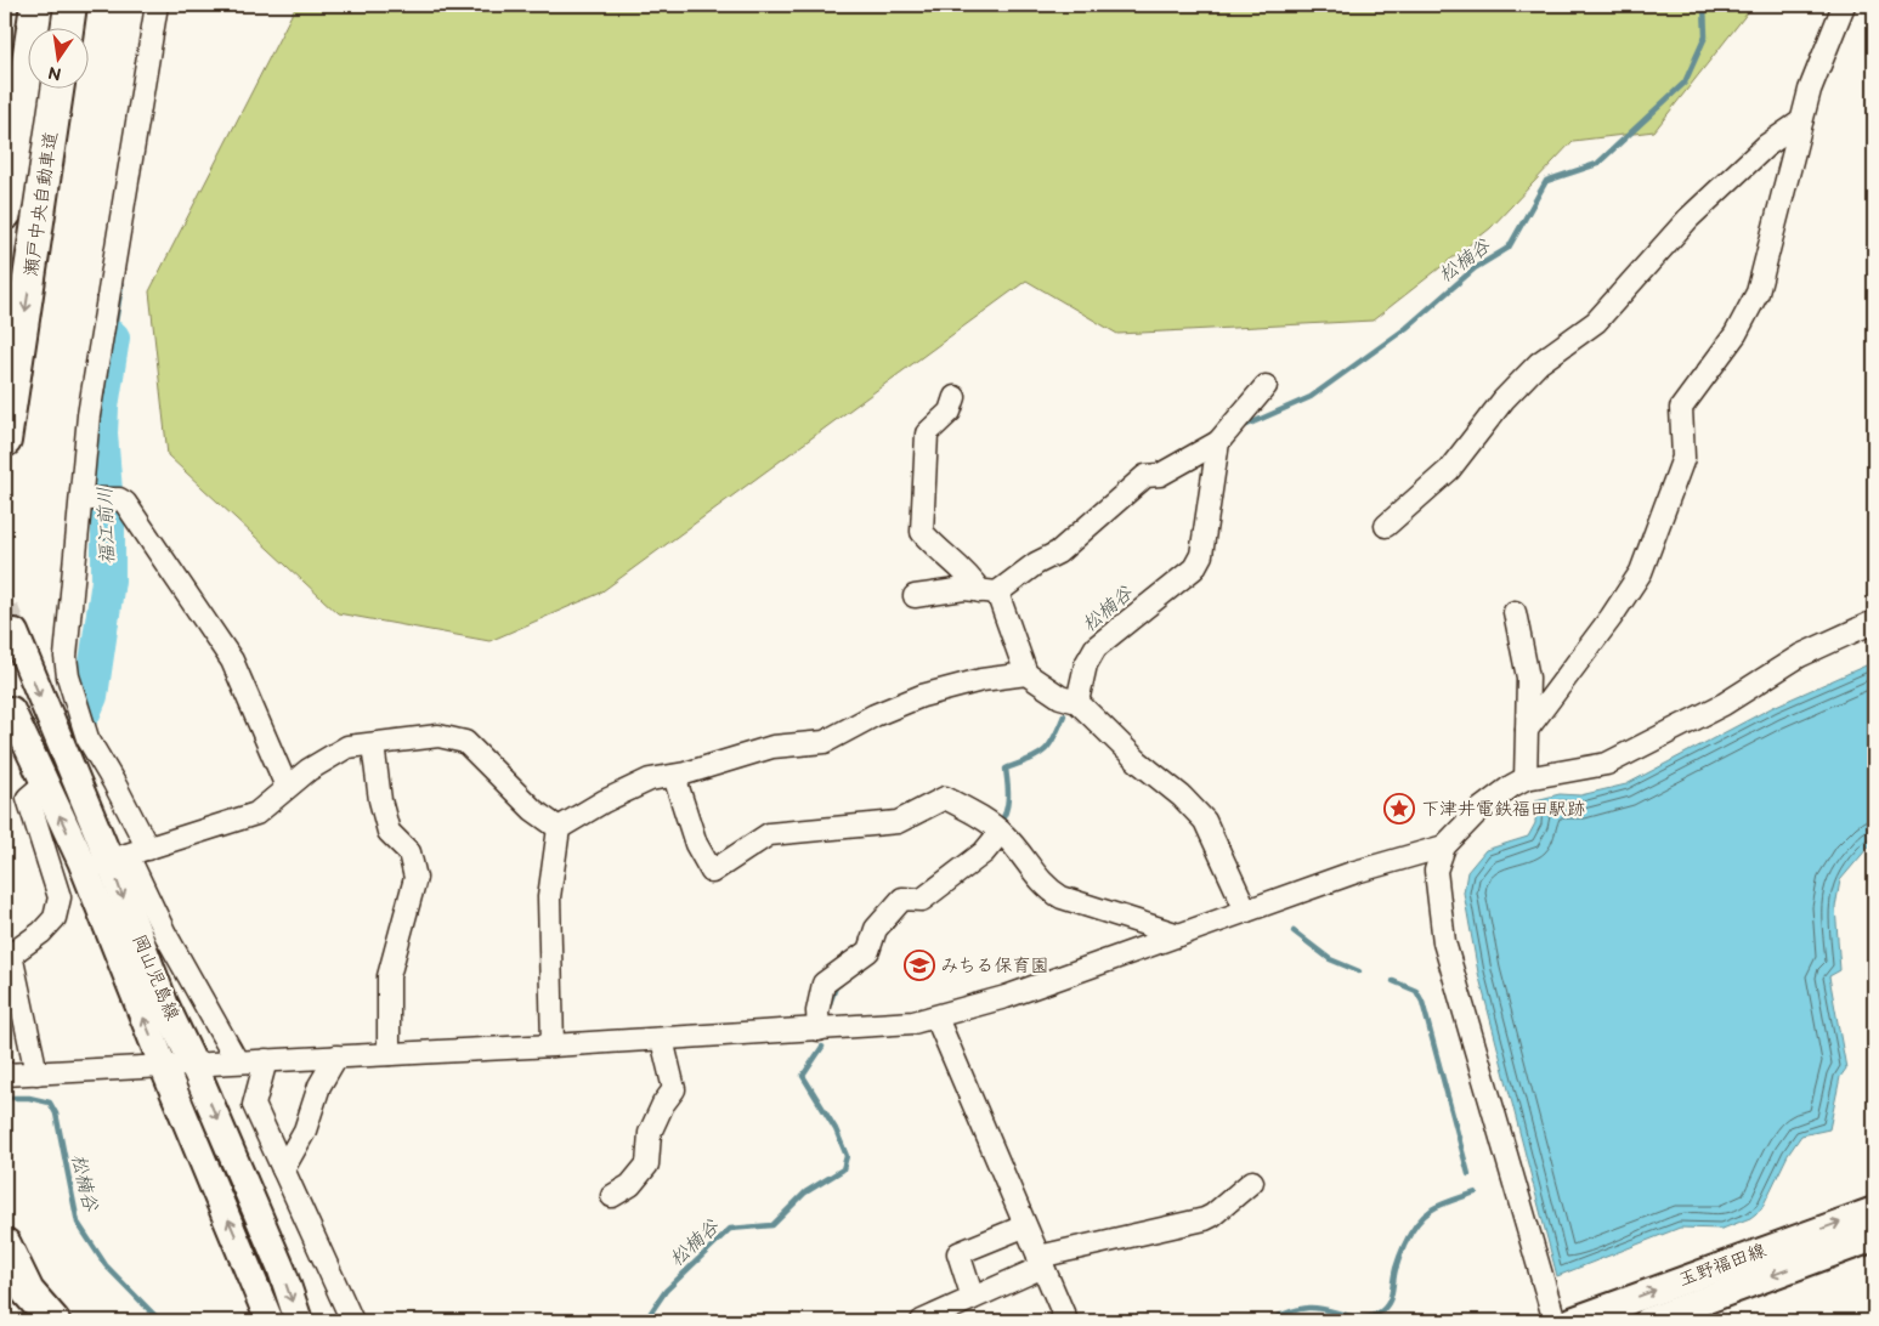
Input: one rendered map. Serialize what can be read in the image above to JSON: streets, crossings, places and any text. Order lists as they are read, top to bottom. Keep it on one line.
{"streets":{"highway":["瀬戸中央自動車道"],"main road":["岡山児島線","玉野福田線"]},"water":["松楠谷","福江前川"],"places":{"place":["下津井電鉄福田駅跡"],"school or university":["みちる保育園"]},"north":"bottom"}
